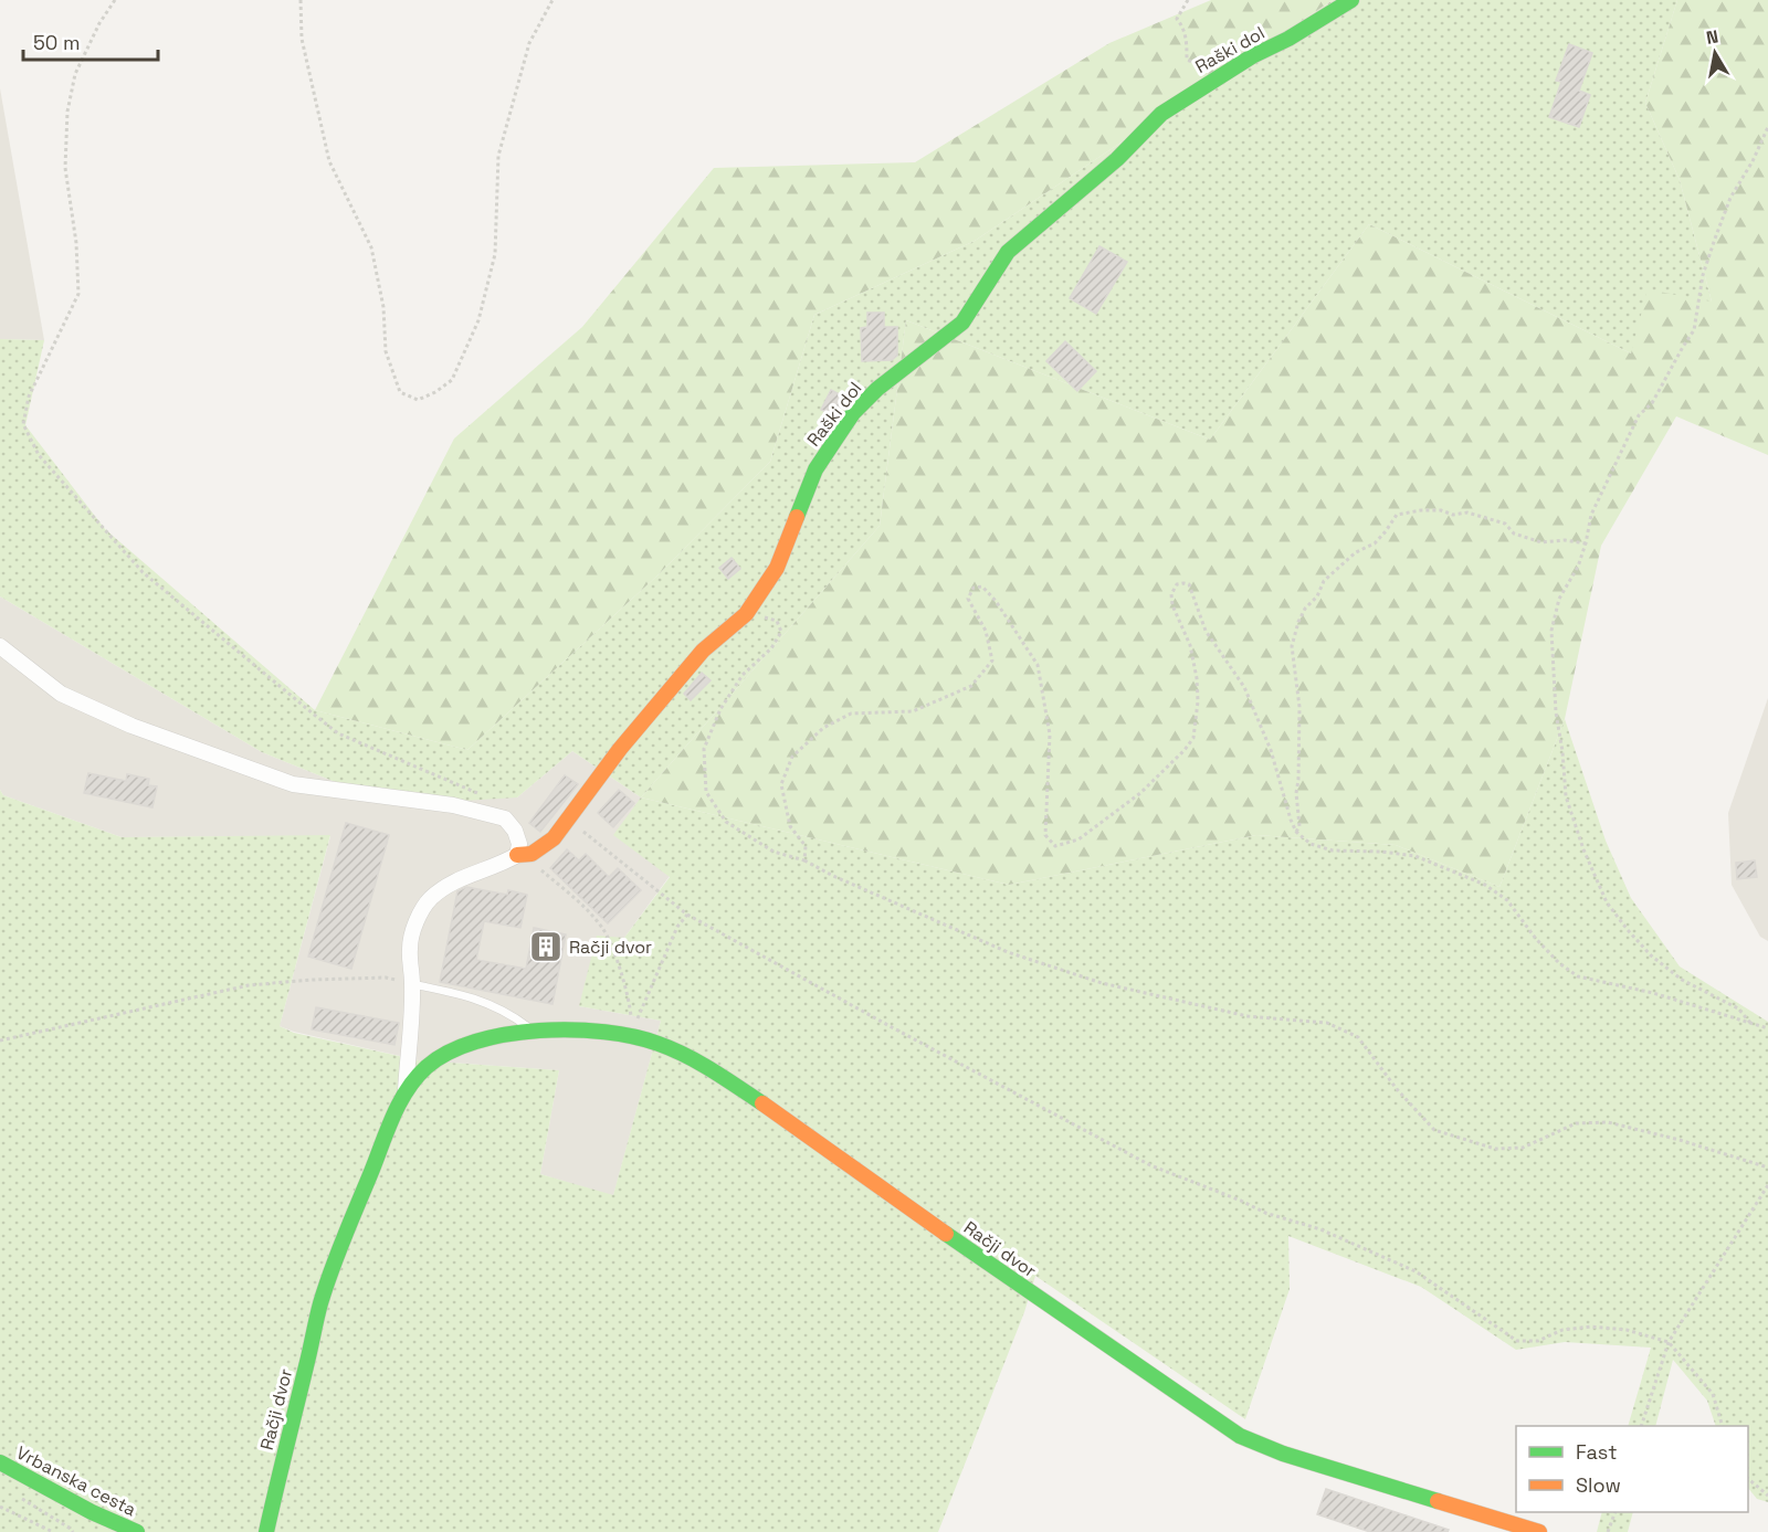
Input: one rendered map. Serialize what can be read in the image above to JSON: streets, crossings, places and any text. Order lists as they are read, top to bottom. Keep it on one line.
{"streets":{"street":["Raški dol","Račji dvor","Vrbanska cesta"]},"places":{"building":["Račji dvor"]},"legend":["Fast","Slow"],"scale_bar":"50 m","north":"top"}
